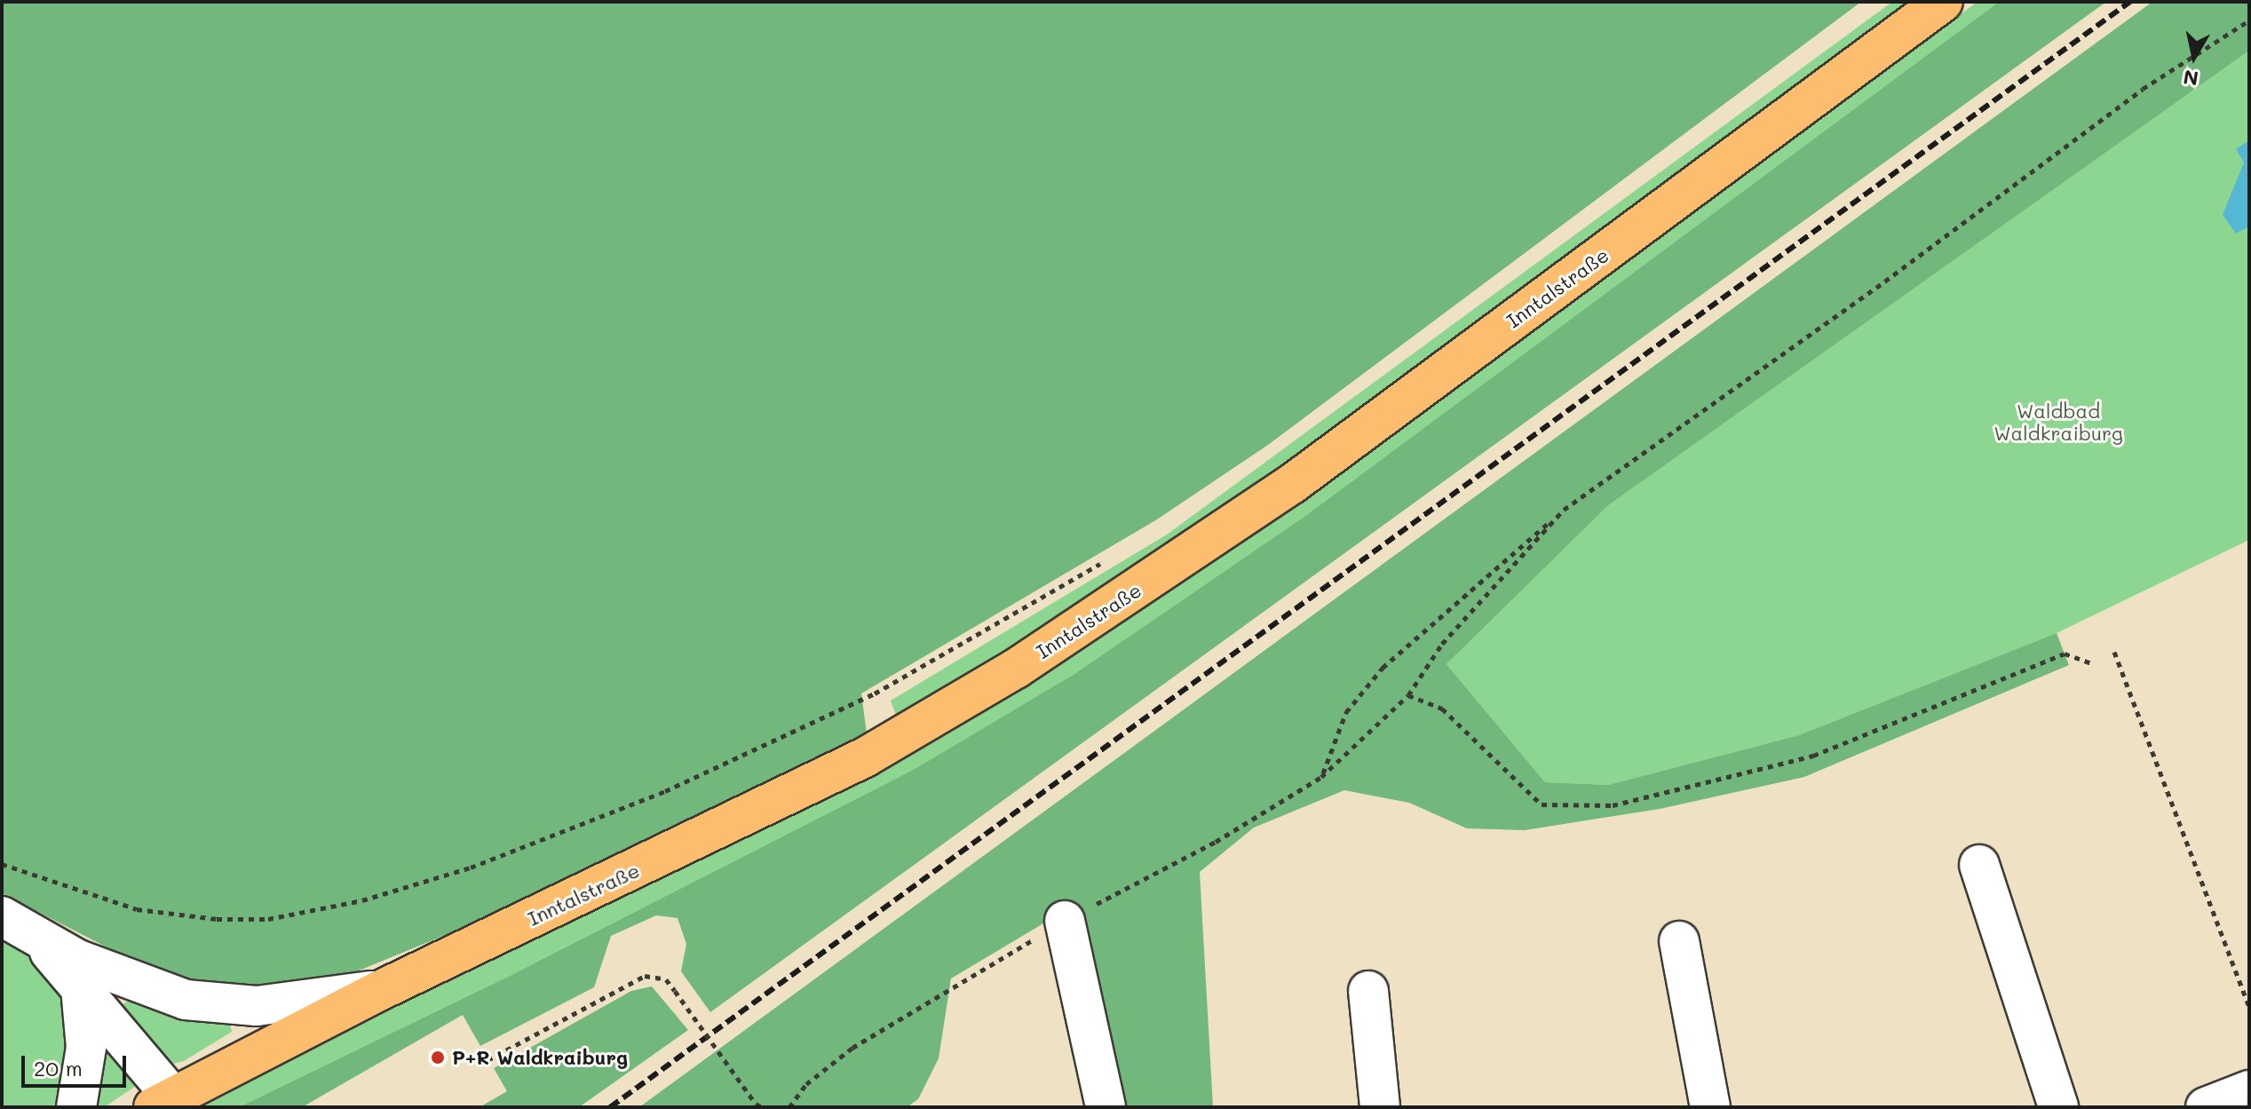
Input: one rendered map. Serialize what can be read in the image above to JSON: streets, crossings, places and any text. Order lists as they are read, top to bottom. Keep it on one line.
{"streets":{"main road":["Inntalstraße"]},"parks":["Waldbad Waldkraiburg"],"places":["P+R Waldkraiburg"],"scale_bar":"20 m","north":"bottom"}
